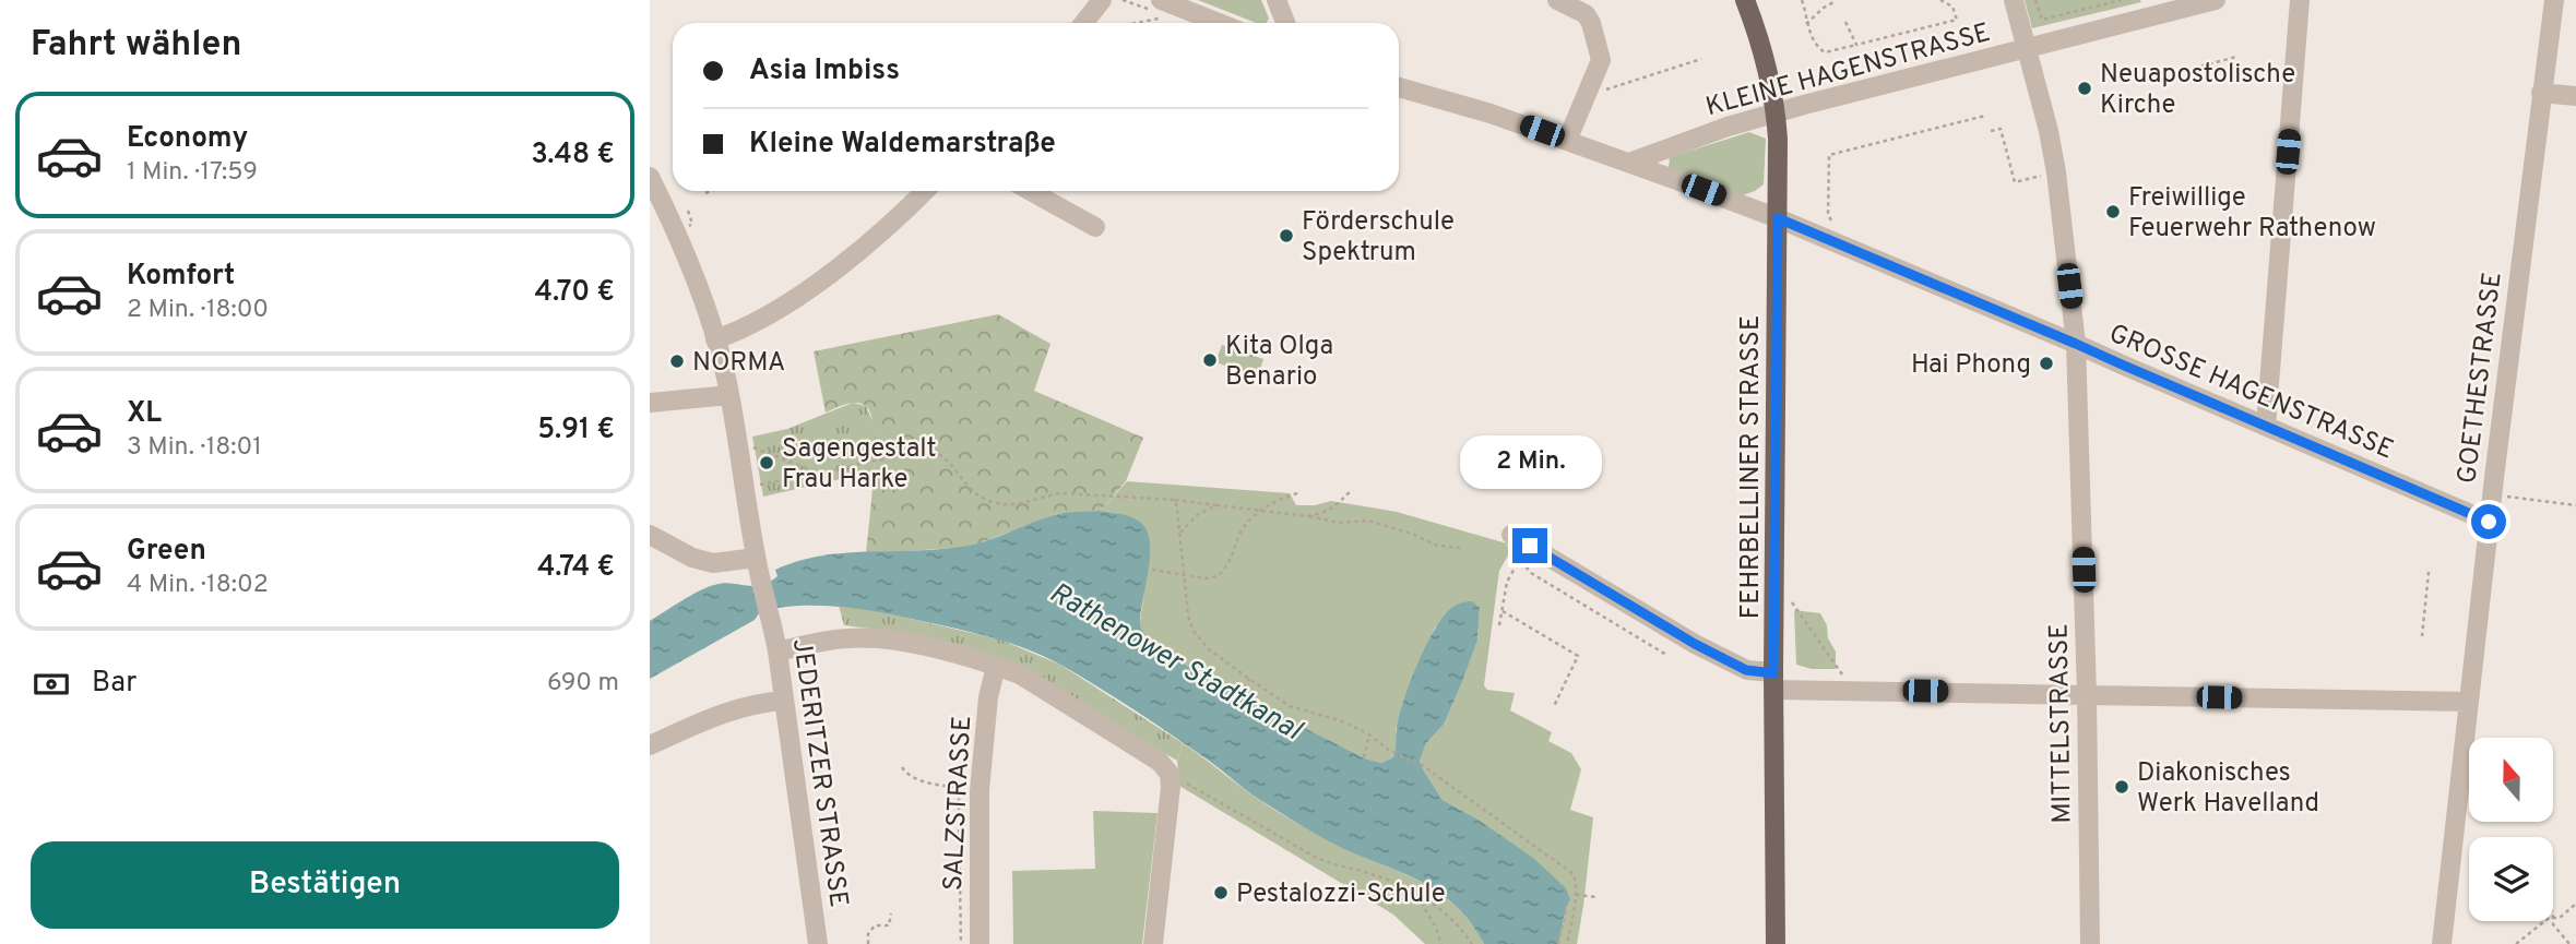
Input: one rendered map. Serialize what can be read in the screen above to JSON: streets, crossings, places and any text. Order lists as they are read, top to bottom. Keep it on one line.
{"streets":{"main road":["FEHRBELLINER STRASSE"],"street":["KLEINE HAGENSTRASSE","GOETHESTRASSE","GROSSE HAGENSTRASSE","MITTELSTRASSE","JEDERITZER STRASSE","SALZSTRASSE"]},"crossings":[["KLEINE HAGENSTRASSE","GROSSE HAGENSTRASSE"],["KLEINE HAGENSTRASSE","FEHRBELLINER STRASSE"],["KLEINE HAGENSTRASSE","MITTELSTRASSE"],["GOETHESTRASSE","GROSSE HAGENSTRASSE"],["GROSSE HAGENSTRASSE","FEHRBELLINER STRASSE"],["GROSSE HAGENSTRASSE","MITTELSTRASSE"]],"water":["Rathenower Stadtkanal"],"places":["Neuapostolische Kirche","Freiwillige Feuerwehr Rathenow","Förderschule Spektrum","Kita Olga Benario","NORMA","Hai Phong","Sagengestalt Frau Harke","Diakonisches Werk Havelland","Pestalozzi-Schule"],"north":"top","page":{"heading":"Fahrt wählen","banner":["Asia Imbiss","Kleine Waldemarstraße"],"list":[{"name":"Economy","note":"1 Min. · 17:59","value":"3.48 €"},{"name":"Komfort","note":"2 Min. · 18:00","value":"4.70 €"},{"name":"XL","note":"3 Min. · 18:01","value":"5.91 €"},{"name":"Green","note":"4 Min. · 18:02","value":"4.74 €"}],"bubble":"2 Min.","pay":["Bar","690 m"],"buttons":"Bestätigen"}}
